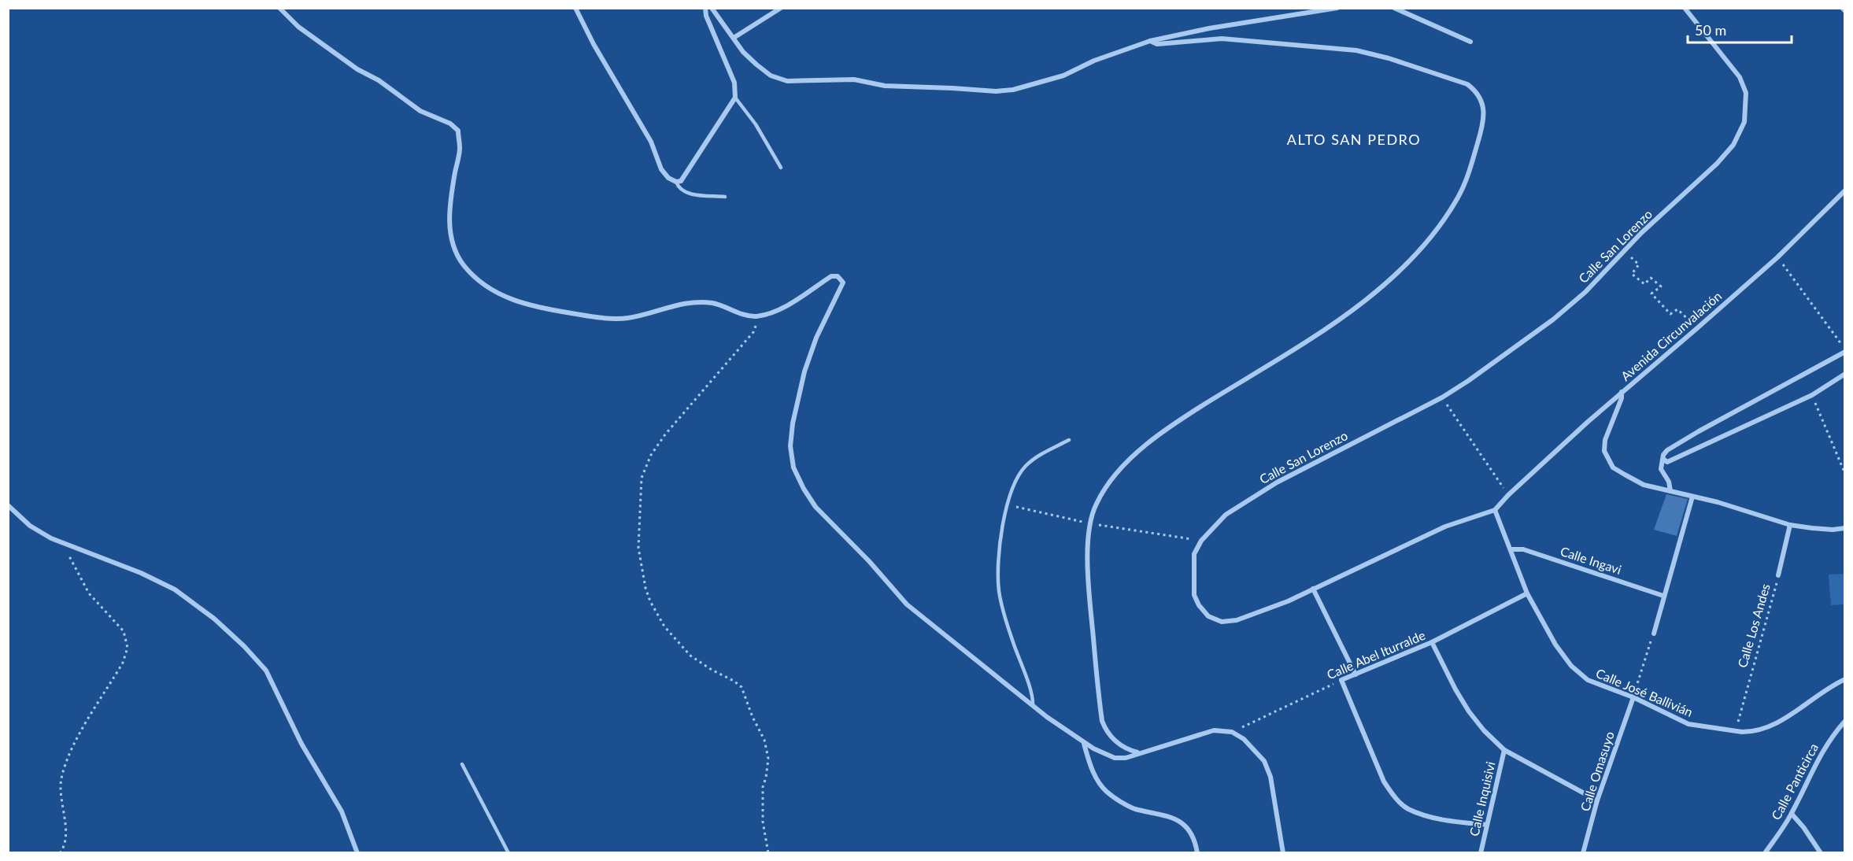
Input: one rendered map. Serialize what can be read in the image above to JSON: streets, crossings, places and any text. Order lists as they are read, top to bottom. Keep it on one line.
{"streets":{"street":["Calle San Lorenzo","Avenida Circunvalación","Calle Ingavi","Calle Los Andes","Calle Abel Iturralde","Calle José Ballivián","Calle Omasuyo","Calle Panticirca","Calle Inquisivi"]},"crossings":[["Calle San Lorenzo","Avenida Circunvalación"],["Calle San Lorenzo","Calle José Ballivián"],["Avenida Circunvalación","Calle Los Andes"],["Calle Ingavi","Calle José Ballivián"],["Calle Los Andes","Calle José Ballivián"],["Calle Abel Iturralde","Calle José Ballivián"],["Calle José Ballivián","Calle Omasuyo"]],"districts":["ALTO SAN PEDRO"],"scale_bar":"50 m"}
